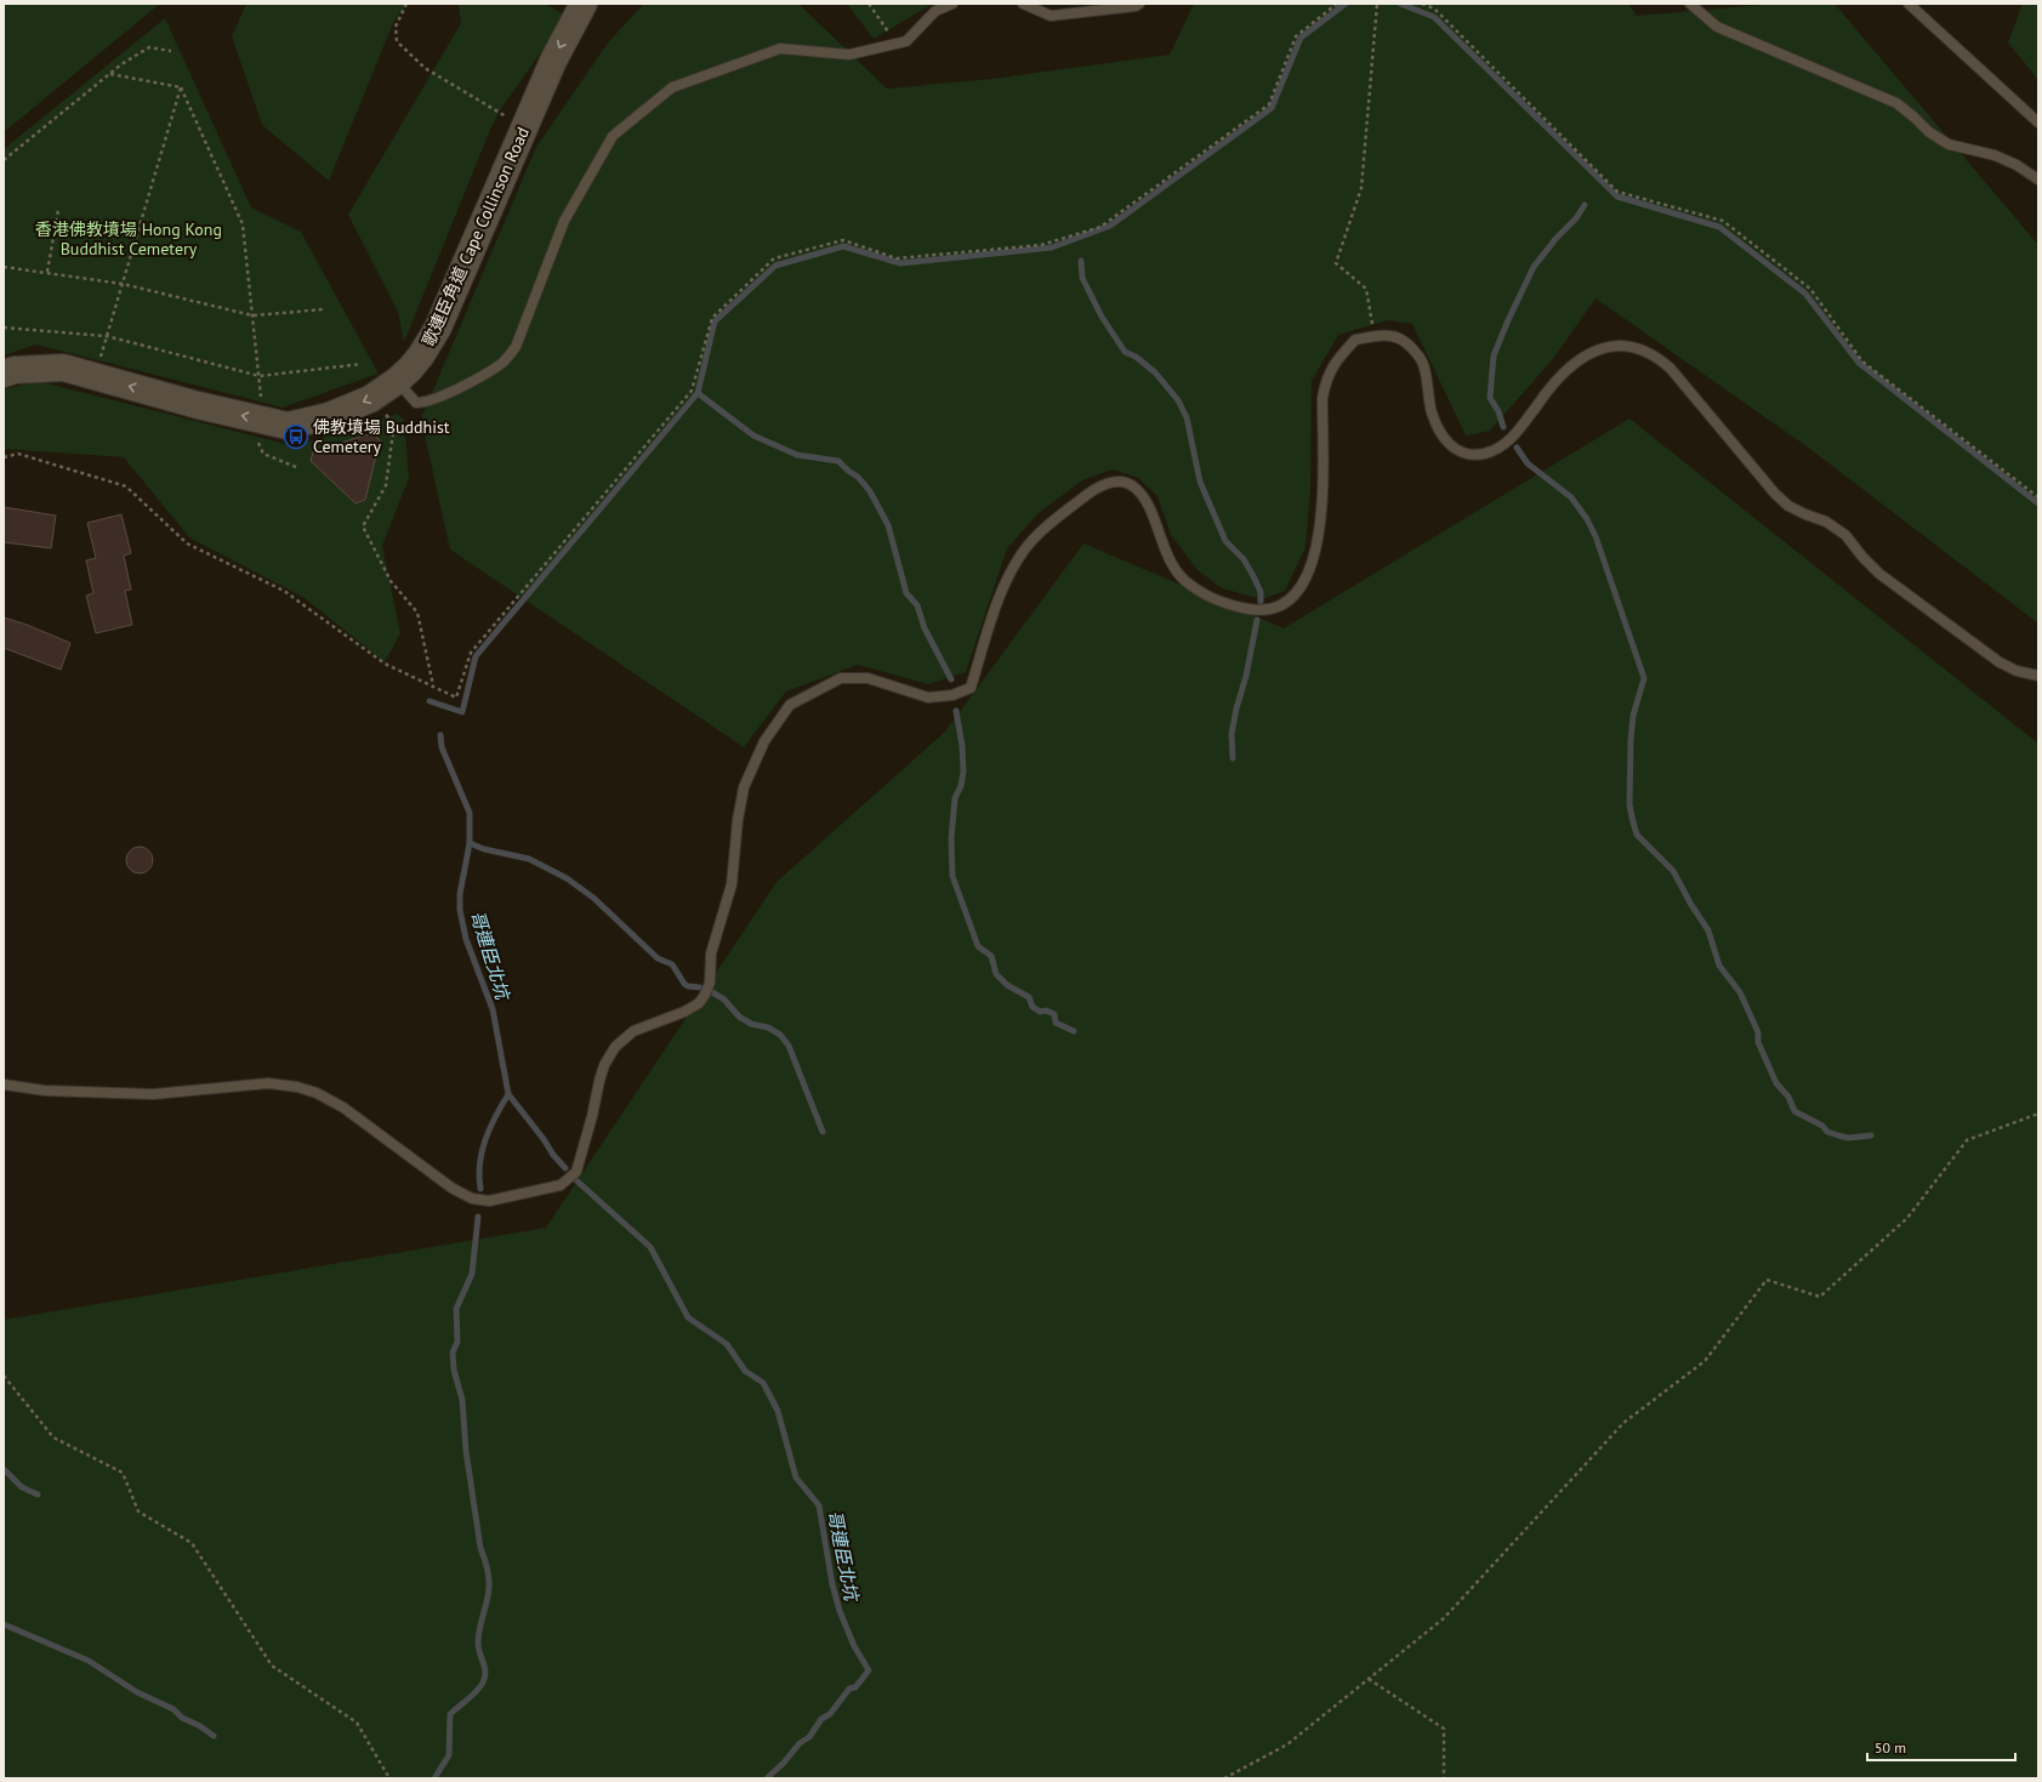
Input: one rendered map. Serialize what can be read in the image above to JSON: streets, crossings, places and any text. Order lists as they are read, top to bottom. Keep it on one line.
{"streets":{"street":["歌連臣角道 Cape Collinson Road"]},"one_way":["歌連臣角道 Cape Collinson Road"],"water":["哥連臣北坑"],"parks":["香港佛教墳場 Hong Kong Buddhist Cemetery"],"places":{"bus stop":["佛教墳場 Buddhist Cemetery"]},"scale_bar":"50 m"}
